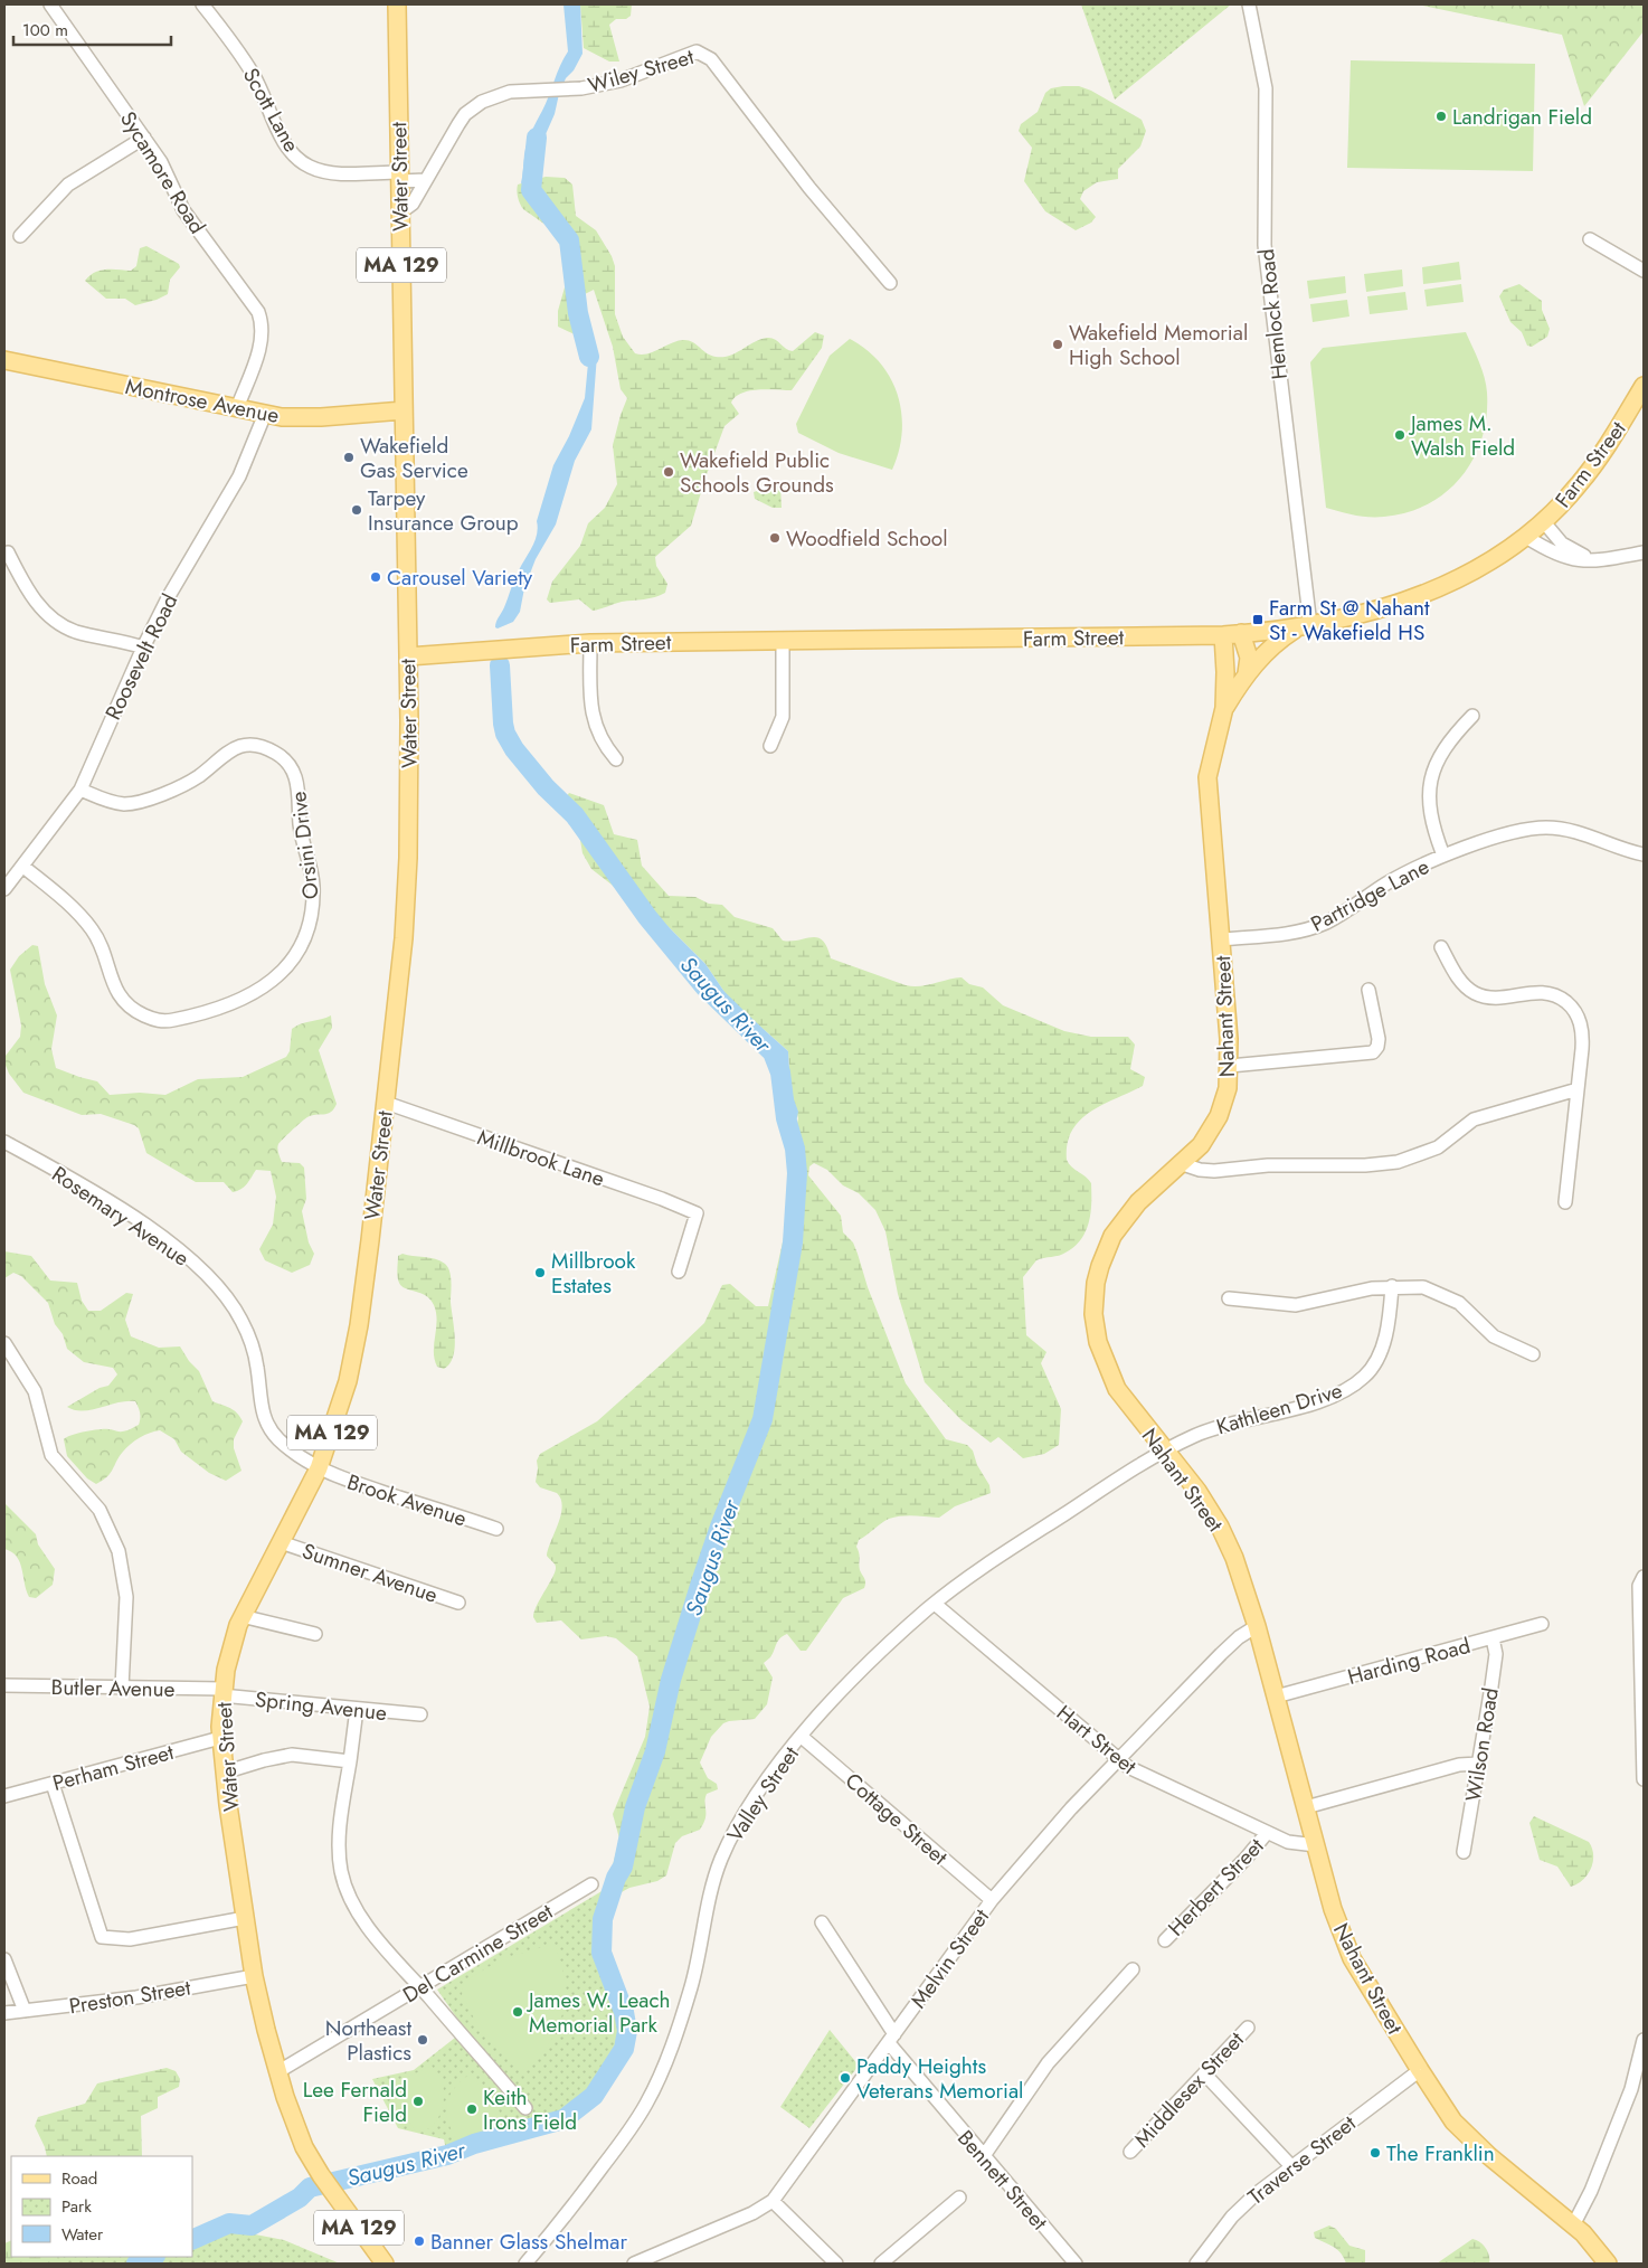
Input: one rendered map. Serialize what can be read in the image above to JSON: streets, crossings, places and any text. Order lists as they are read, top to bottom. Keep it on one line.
{"streets":{"main road":["Water Street","MA 129","Montrose Avenue","Farm Street","Nahant Street"],"street":["Wiley Street","Scott Lane","Sycamore Road","Hemlock Road","Roosevelt Road","Orsini Drive","Partridge Lane","Millbrook Lane","Rosemary Avenue","Kathleen Drive","Brook Avenue","Sumner Avenue","Harding Road","Butler Avenue","Spring Avenue","Hart Street","Wilson Road","Perham Street","Valley Street","Cottage Street","Herbert Street","Del Carmine Street","Melvin Street","Preston Street","Middlesex Street","Traverse Street","Bennett Street"]},"crossings":[["Wiley Street","Water Street"],["Scott Lane","Water Street"],["Sycamore Road","Montrose Avenue"],["Water Street","Montrose Avenue"],["Water Street","Farm Street"],["Water Street","Millbrook Lane"],["Water Street","Rosemary Avenue"],["Water Street","Brook Avenue"],["Water Street","Sumner Avenue"],["Water Street","Butler Avenue"],["Water Street","Spring Avenue"],["Water Street","Perham Street"],["Water Street","Del Carmine Street"],["Water Street","Preston Street"],["Hemlock Road","Farm Street"],["Hemlock Road","Nahant Street"],["Montrose Avenue","Roosevelt Road"],["Farm Street","Nahant Street"],["Roosevelt Road","Orsini Drive"],["Partridge Lane","Nahant Street"],["Nahant Street","Kathleen Drive"],["Nahant Street","Harding Road"],["Nahant Street","Hart Street"],["Nahant Street","Valley Street"],["Nahant Street","Melvin Street"],["Nahant Street","Traverse Street"],["Rosemary Avenue","Brook Avenue"],["Kathleen Drive","Valley Street"],["Harding Road","Wilson Road"],["Butler Avenue","Spring Avenue"],["Hart Street","Valley Street"],["Hart Street","Herbert Street"],["Hart Street","Melvin Street"],["Valley Street","Cottage Street"],["Cottage Street","Melvin Street"],["Melvin Street","Bennett Street"]],"water":["Saugus River"],"places":{"other":["Landrigan Field","Wakefield Memorial High School","James M. Walsh Field","Wakefield Gas Service","Wakefield Public Schools Grounds","Tarpey Insurance Group","Woodfield School","Carousel Variety","Millbrook Estates","James W. Leach Memorial Park","Northeast Plastics","Paddy Heights Veterans Memorial","Lee Fernald Field","Keith Irons Field","The Franklin","Banner Glass Shelmar"],"transit":["Farm St @ Nahant St - Wakefield HS"]},"legend":["Road","Park","Water"],"scale_bar":"100 m"}
